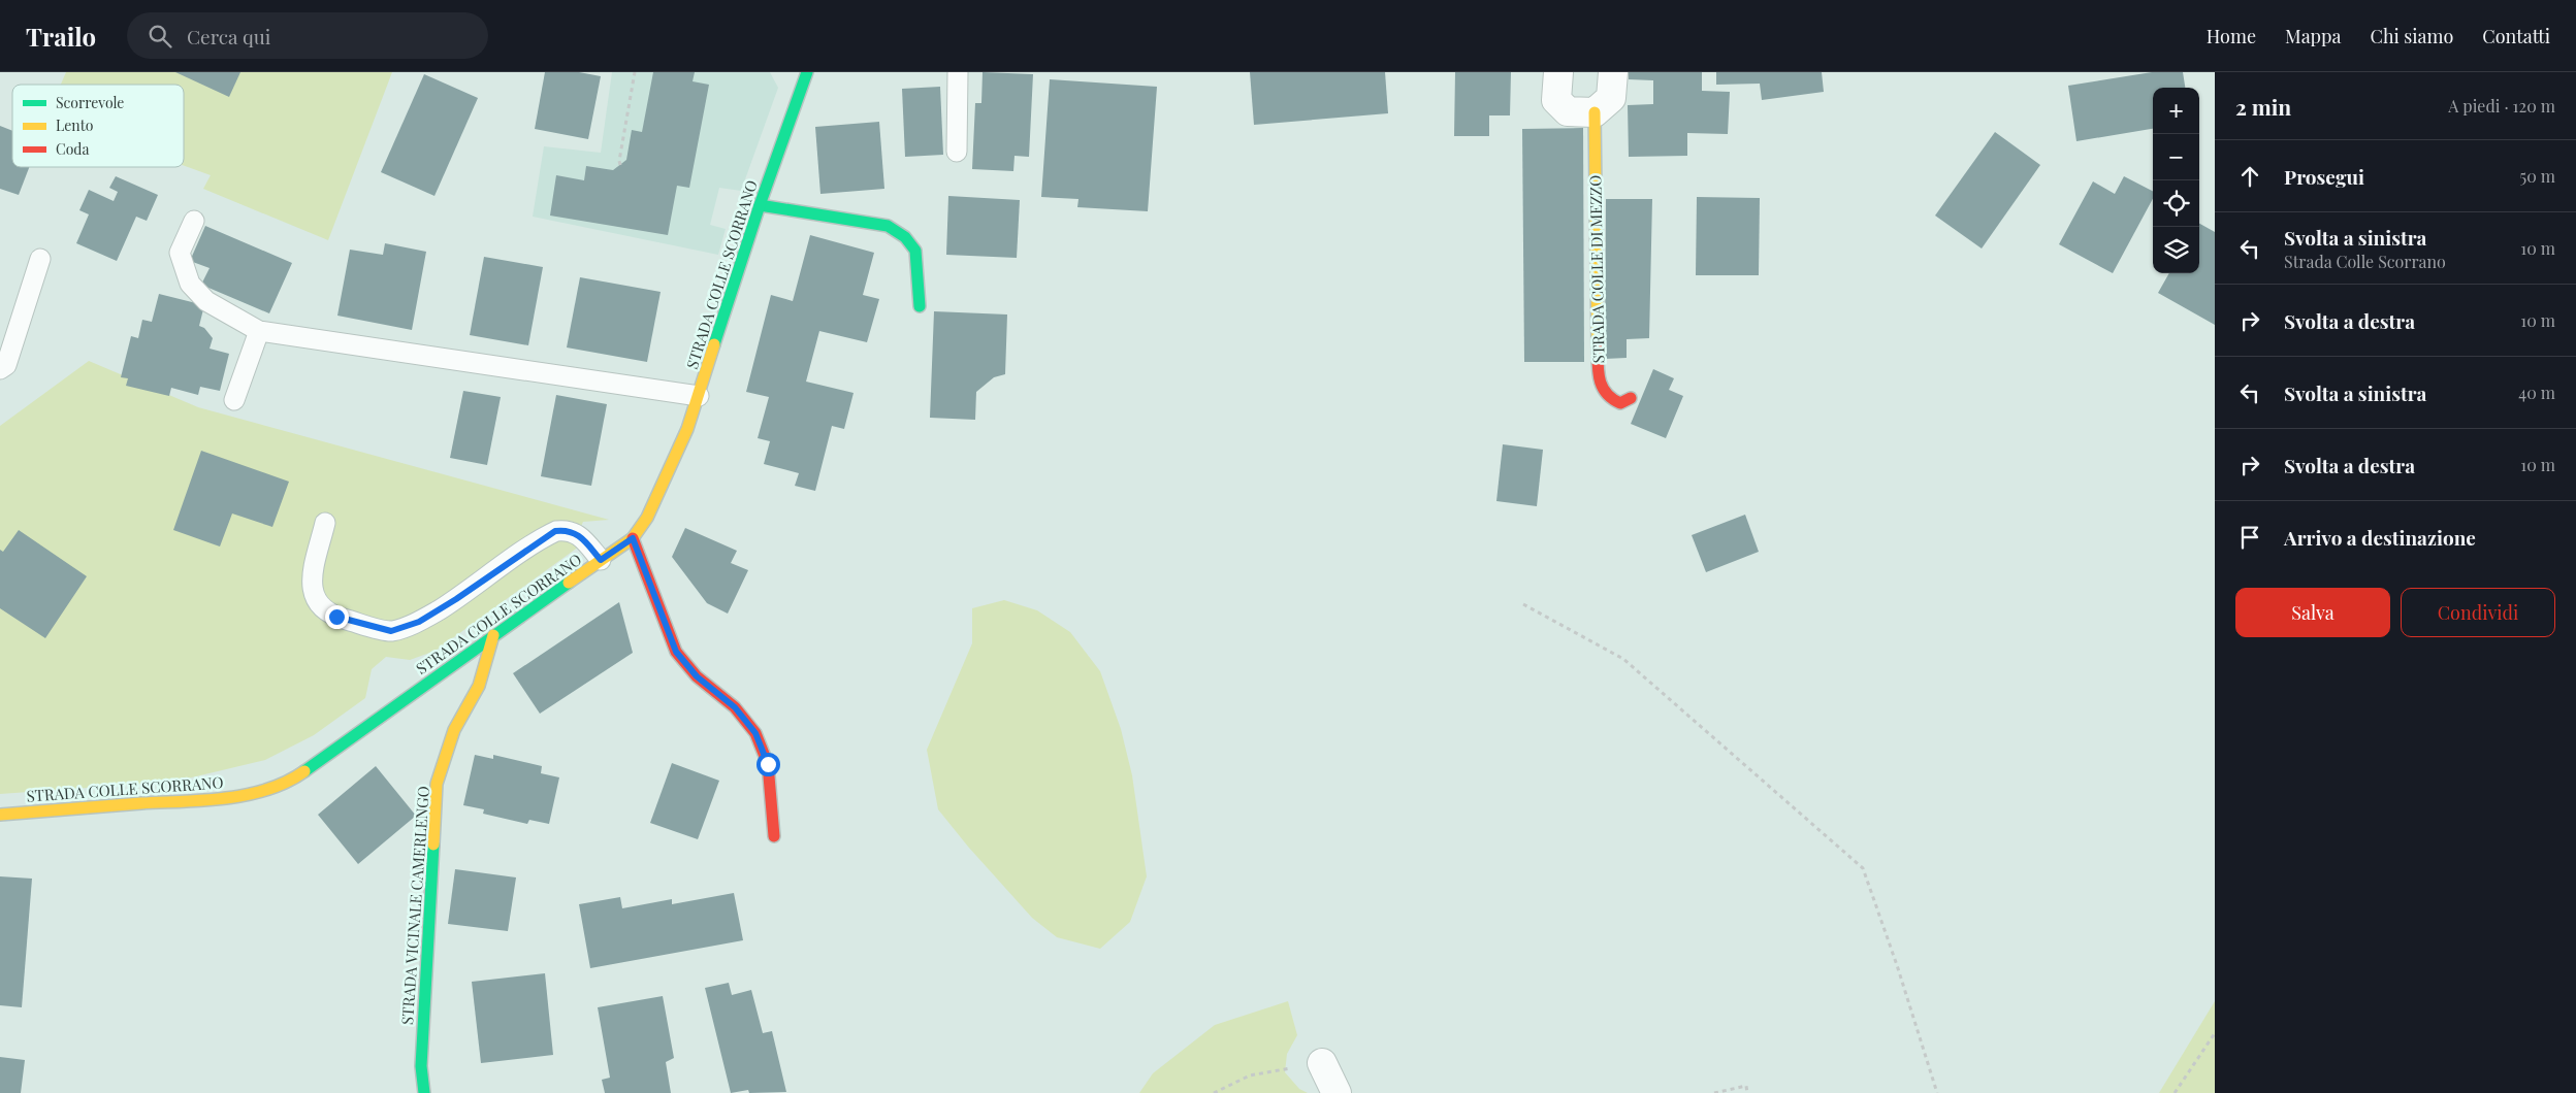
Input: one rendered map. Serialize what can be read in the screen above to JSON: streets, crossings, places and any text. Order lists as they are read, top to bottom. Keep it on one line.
{"streets":{"street":["STRADA COLLE DI MEZZO","STRADA COLLE SCORRANO","STRADA VICINALE CAMERLENGO"]},"crossings":[["STRADA COLLE SCORRANO","STRADA VICINALE CAMERLENGO"]],"legend":["Scorrevole","Lento","Coda"],"page":{"header":"Trailo","search":"Cerca qui","nav":["Home","Mappa","Chi siamo","Contatti"],"heading":["2 min","A piedi · 120 m"],"map_buttons":["+","−"],"list":[["Prosegui","50 m"],["Svolta a sinistra","Strada Colle Scorrano","10 m"],["Svolta a destra","10 m"],["Svolta a sinistra","40 m"],["Svolta a destra","10 m"],"Arrivo a destinazione"],"buttons":["Salva","Condividi"]}}
